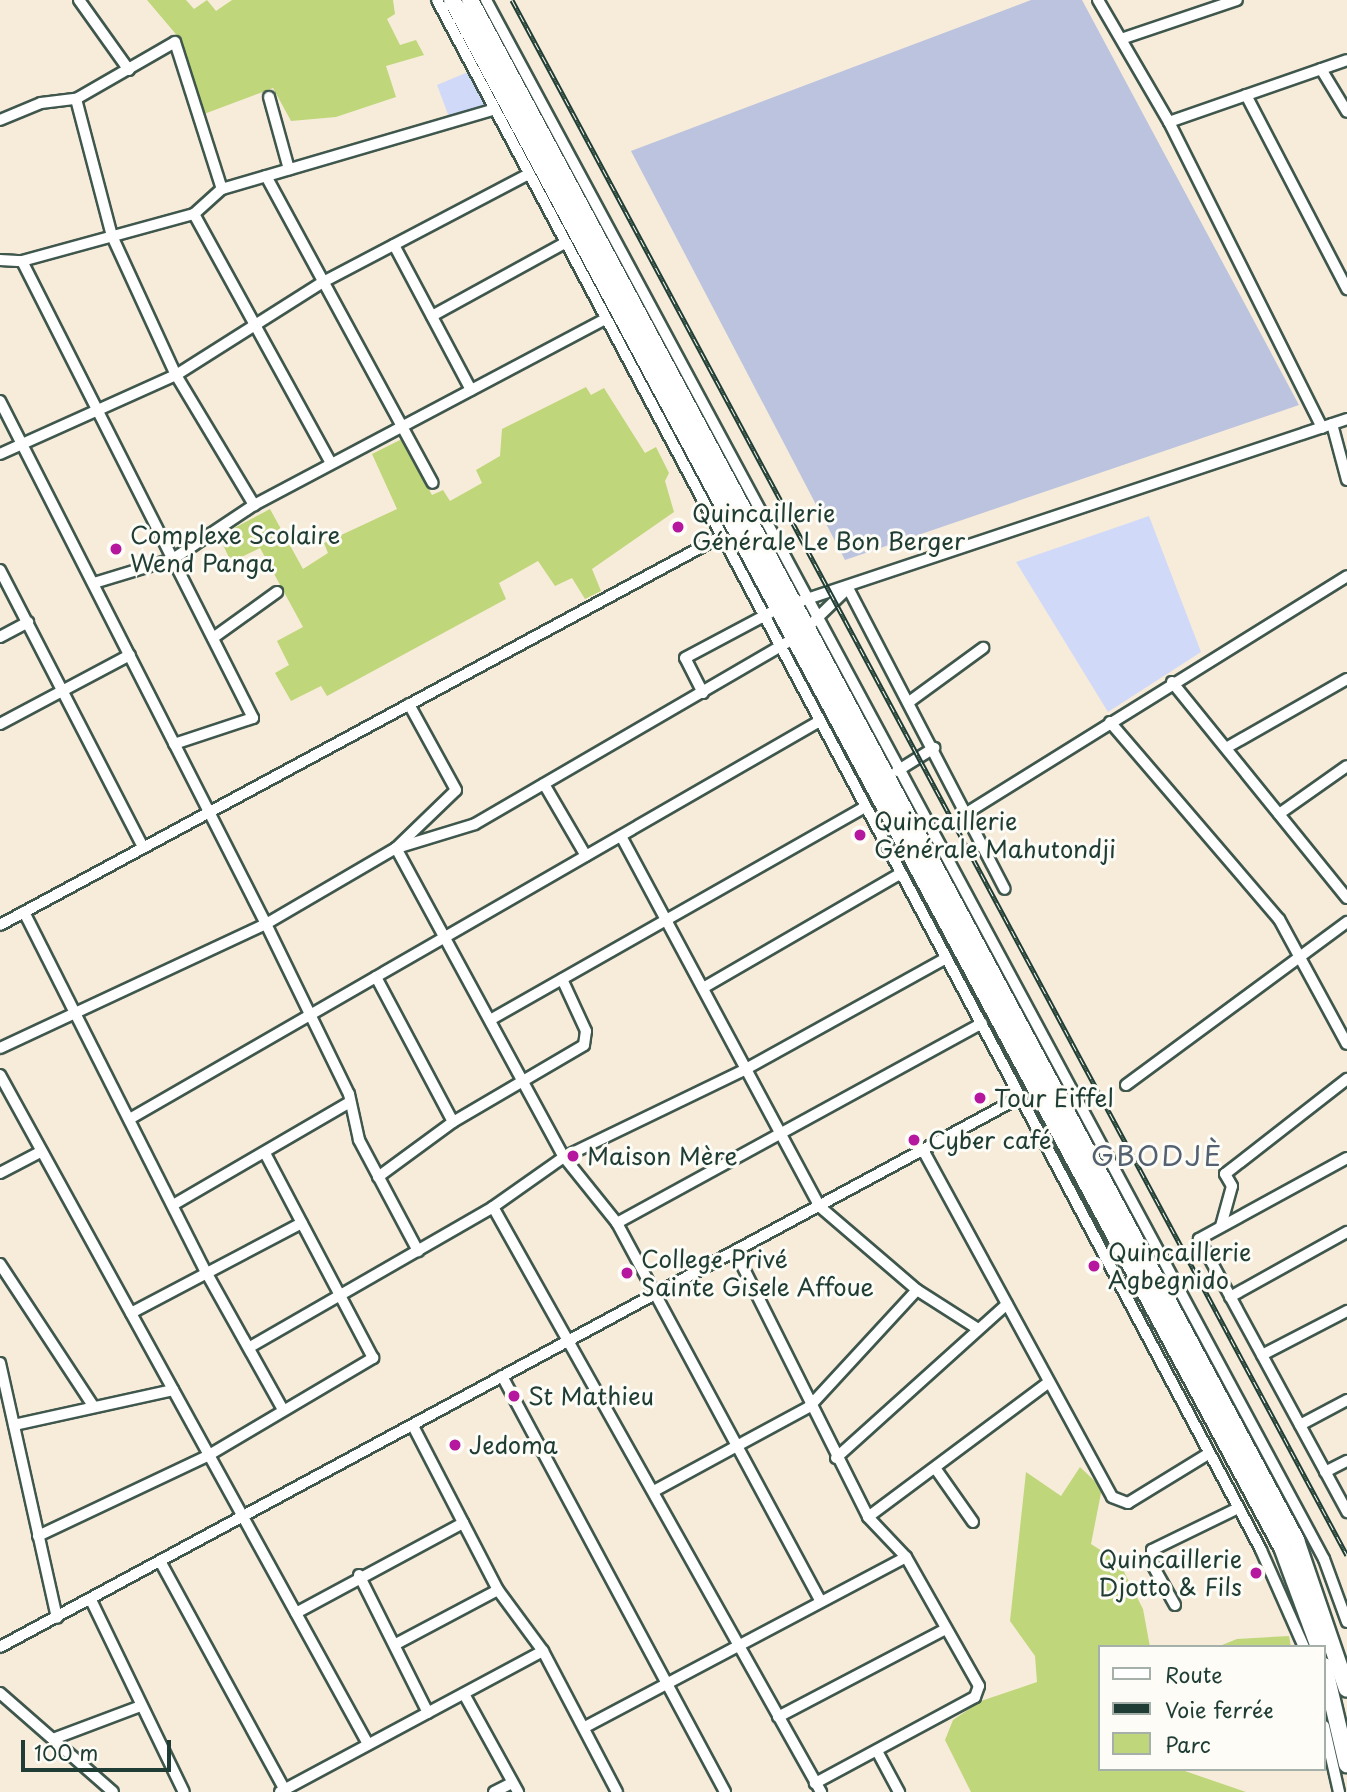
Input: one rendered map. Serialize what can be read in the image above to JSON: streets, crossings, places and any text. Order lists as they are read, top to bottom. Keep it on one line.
{"districts":["GBODJÈ"],"places":["Quincaillerie Générale Le Bon Berger","Complexe Scolaire Wend Panga","Quincaillerie Générale Mahutondji","Tour Eiffel","Cyber café","Maison Mère","Quincaillerie Agbegnido","College Privé Sainte Gisele Affoue","St Mathieu","Jedoma","Quincaillerie Djotto & Fils"],"legend":["Route","Voie ferrée","Parc"],"scale_bar":"100 m"}
